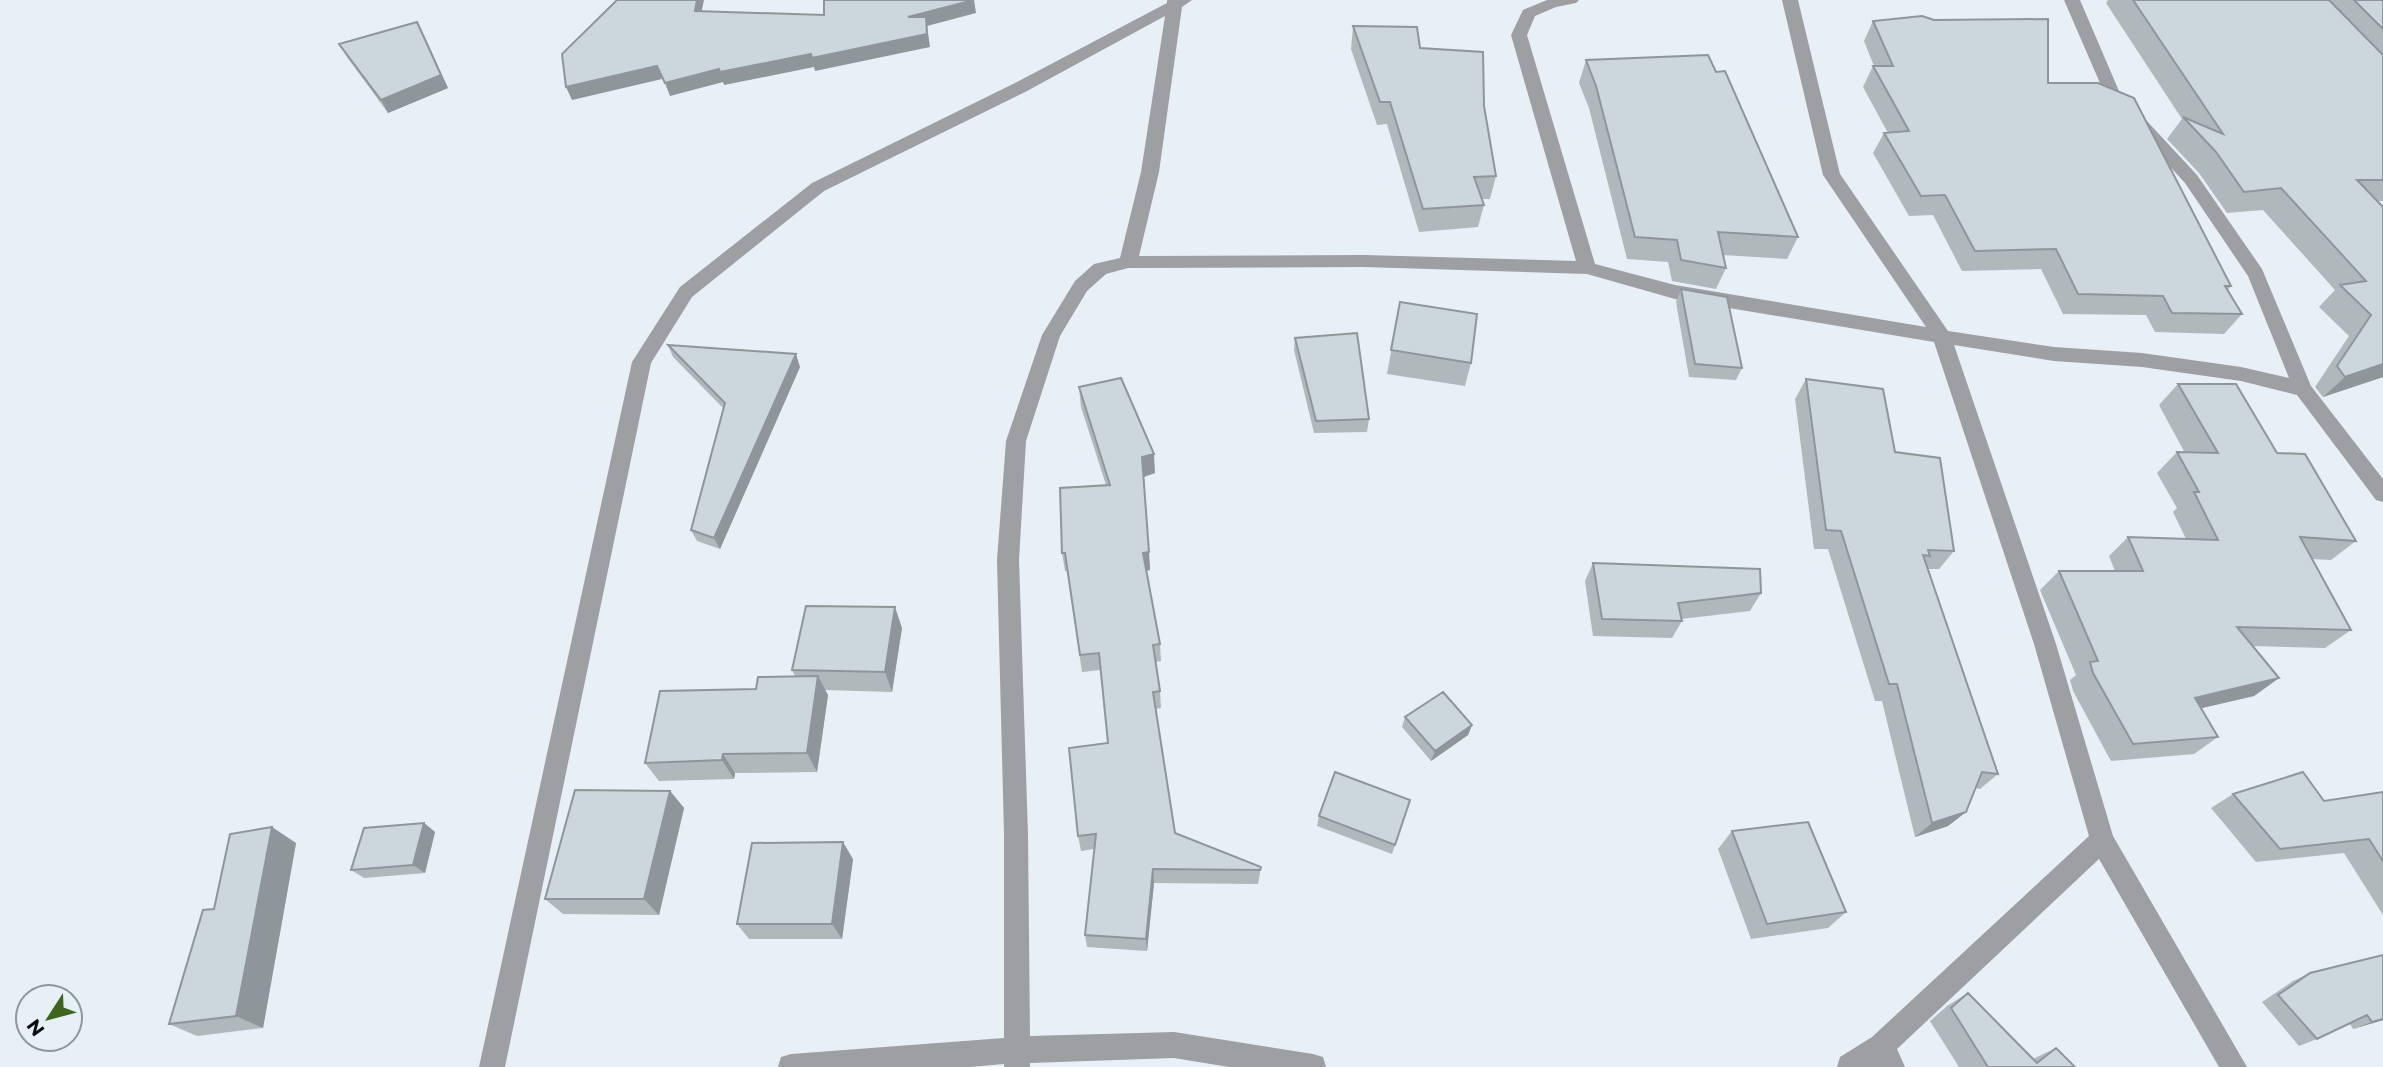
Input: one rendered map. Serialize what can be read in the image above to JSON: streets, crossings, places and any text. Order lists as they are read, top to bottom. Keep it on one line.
{"north":"bottom left"}
